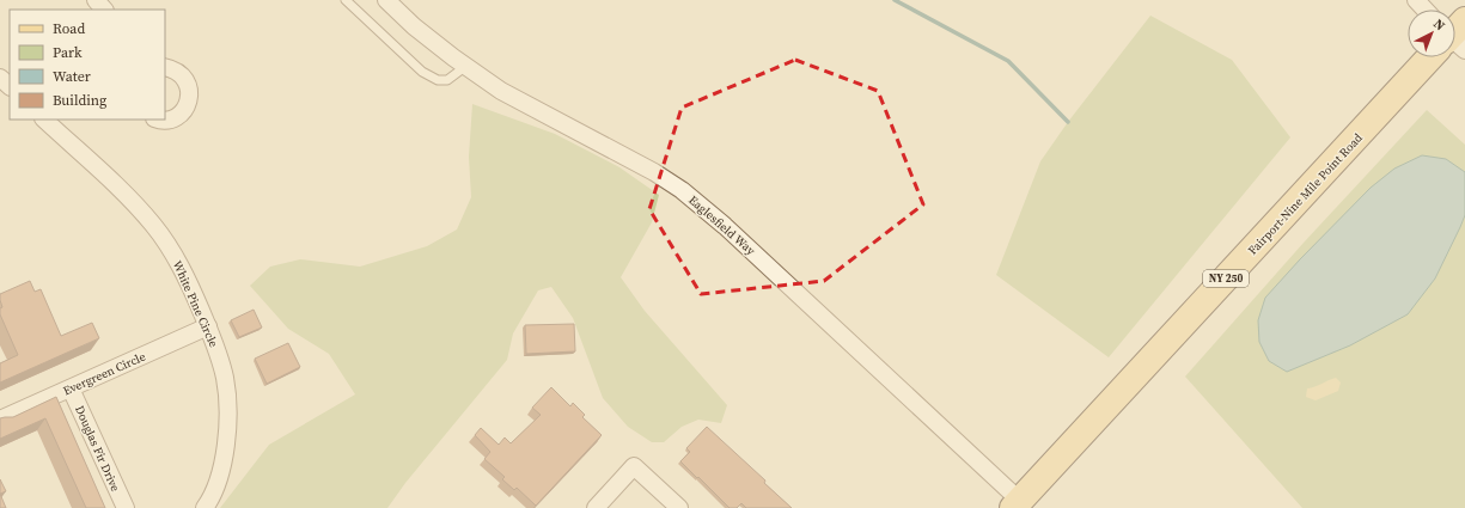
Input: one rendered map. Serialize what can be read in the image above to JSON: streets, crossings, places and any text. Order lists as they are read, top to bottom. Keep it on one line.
{"streets":{"main road":["Fairport-Nine Mile Point Road","NY 250"],"street":["Eaglesfield Way","White Pine Circle","Evergreen Circle","Douglas Fir Drive"]},"crossings":[["Fairport-Nine Mile Point Road","Eaglesfield Way"],["White Pine Circle","Evergreen Circle"],["Evergreen Circle","Douglas Fir Drive"]],"legend":["Road","Park","Water","Building"],"north":"top right"}
